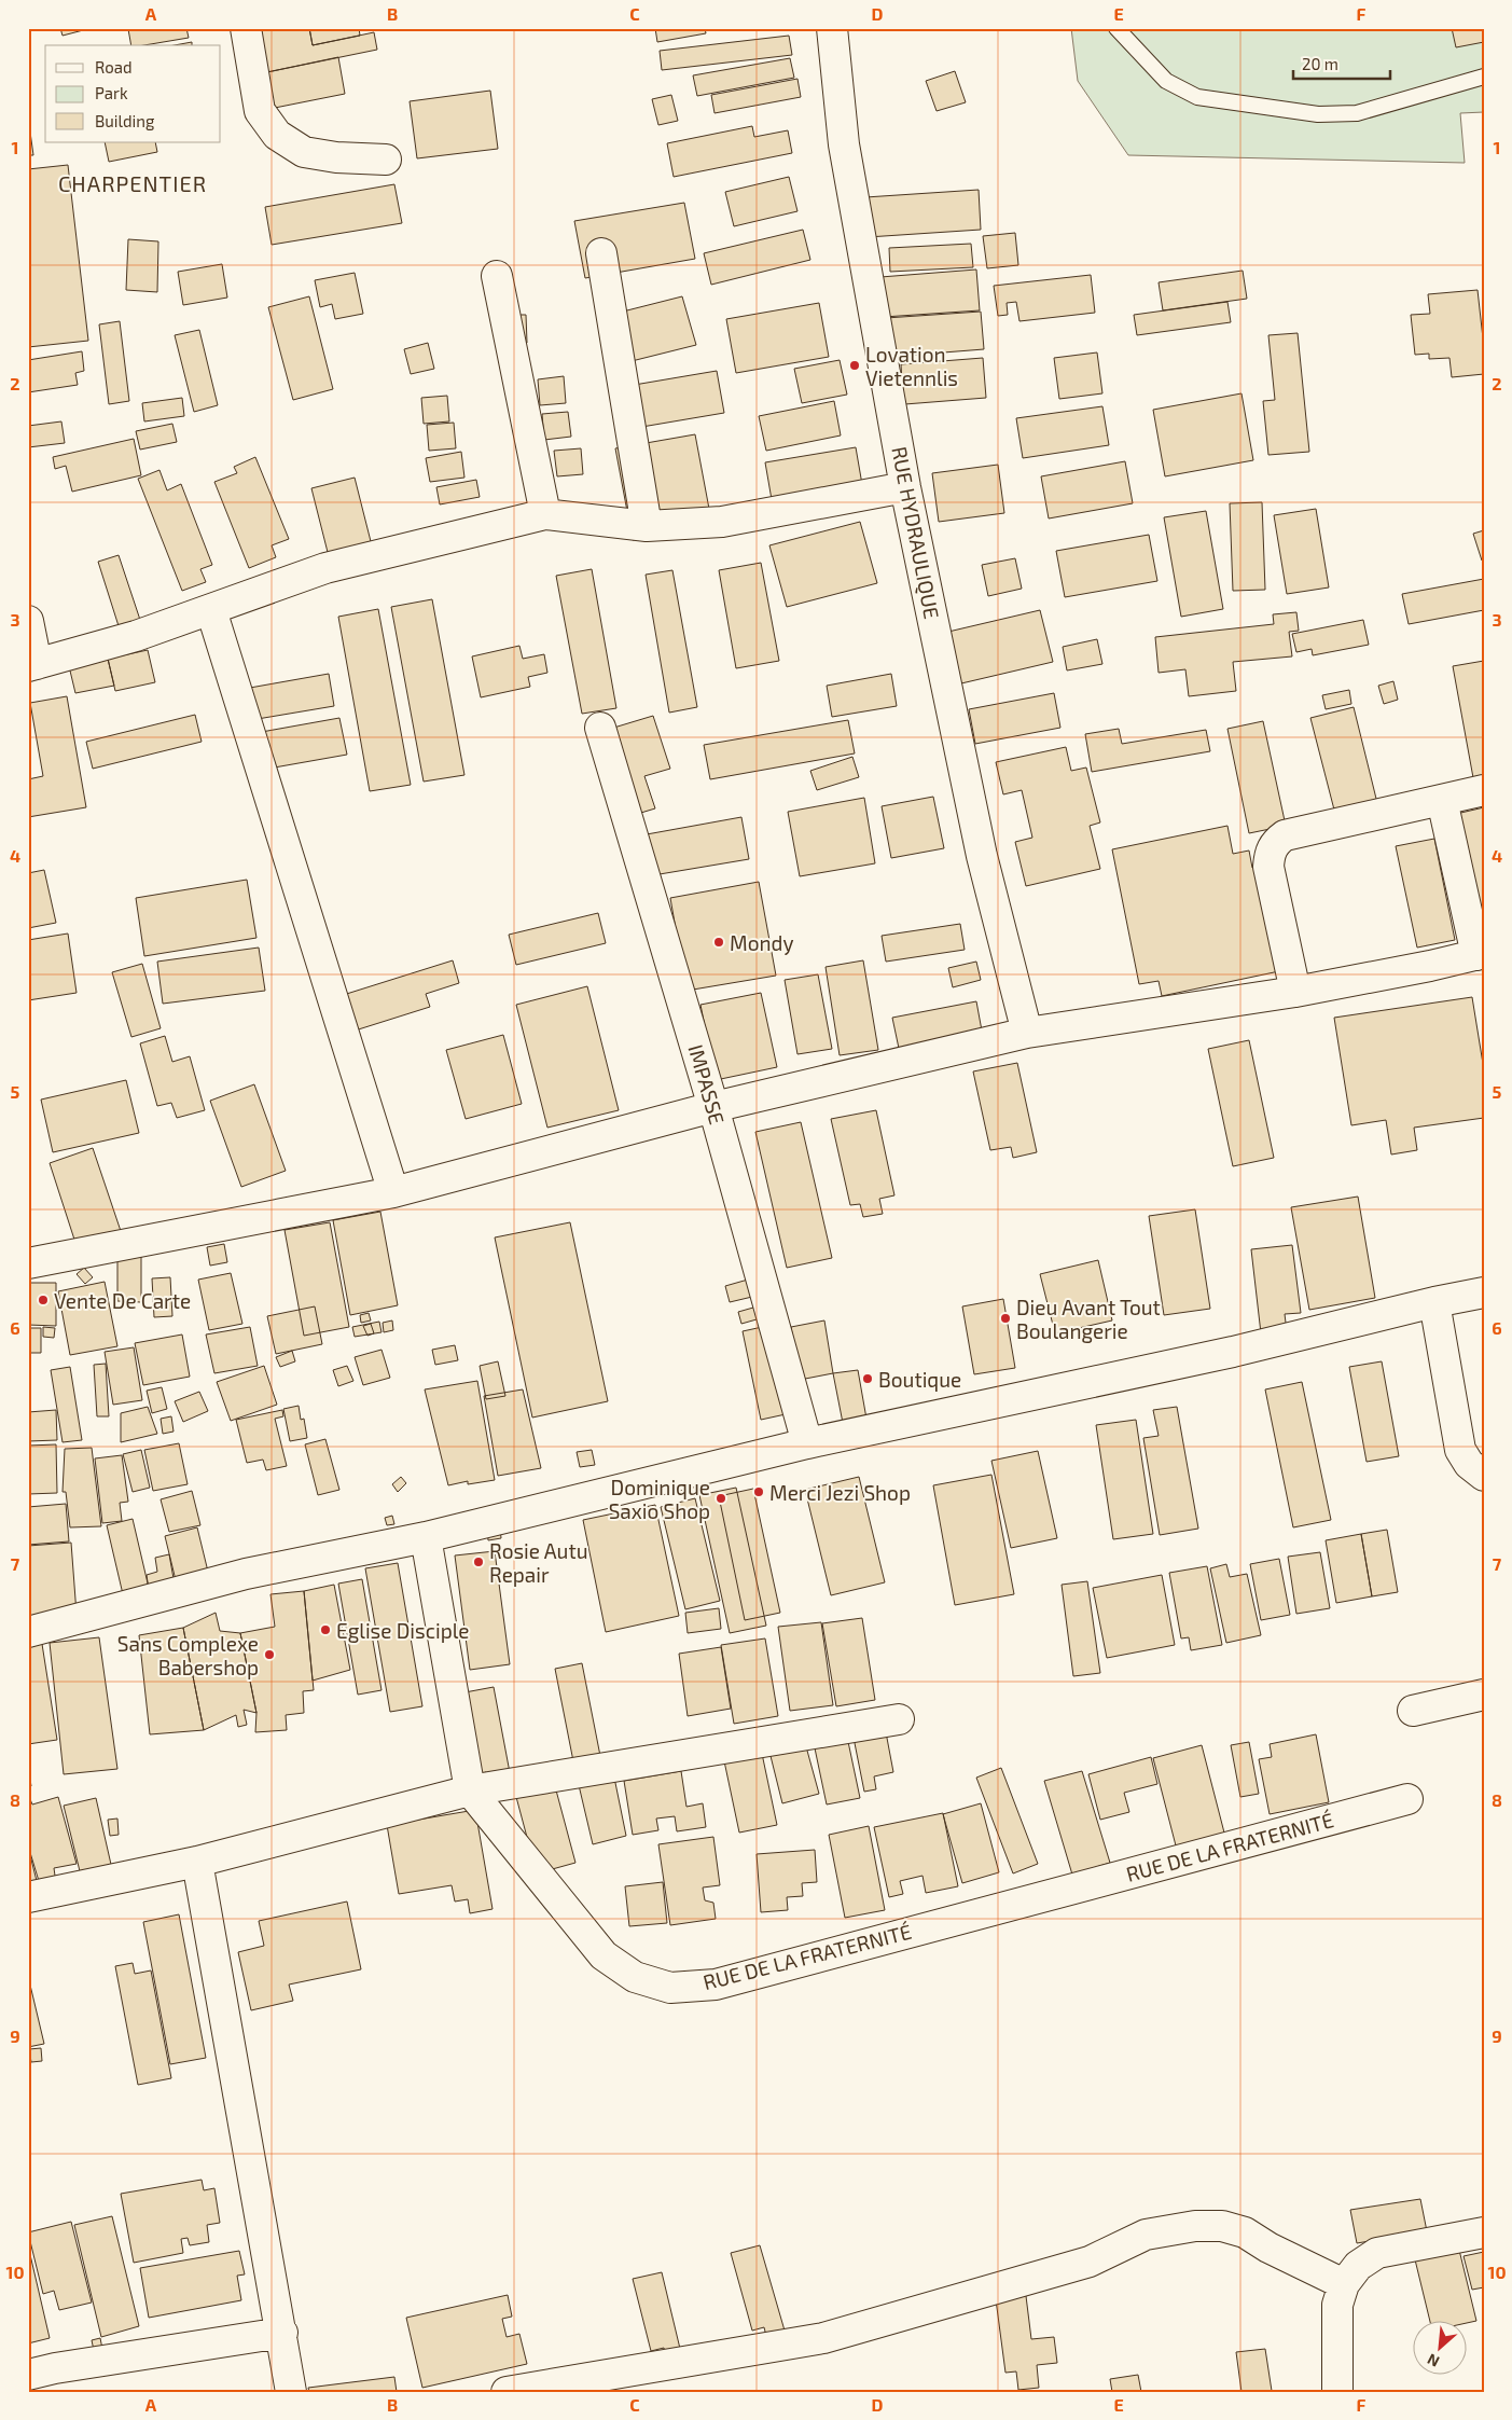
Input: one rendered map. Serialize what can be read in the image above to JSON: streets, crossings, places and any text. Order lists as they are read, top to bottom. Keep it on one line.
{"streets":{"street":["RUE HYDRAULIQUE","IMPASSE","RUE DE LA FRATERNITÉ"]},"districts":["CHARPENTIER"],"places":["Lovation Vietennlis","Mondy","Vente De Carte","Dieu Avant Tout Boulangerie","Boutique","Merci Jezi Shop","Dominique Saxio Shop","Rosie Autu Repair","Eglise Disciple","Sans Complexe Babershop"],"legend":["Road","Park","Building"],"scale_bar":"20 m","north":"bottom left","grid":{"columns":["A","B","C","D","E","F"],"rows":["1","2","3","4","5","6","7","8","9","10"]}}
